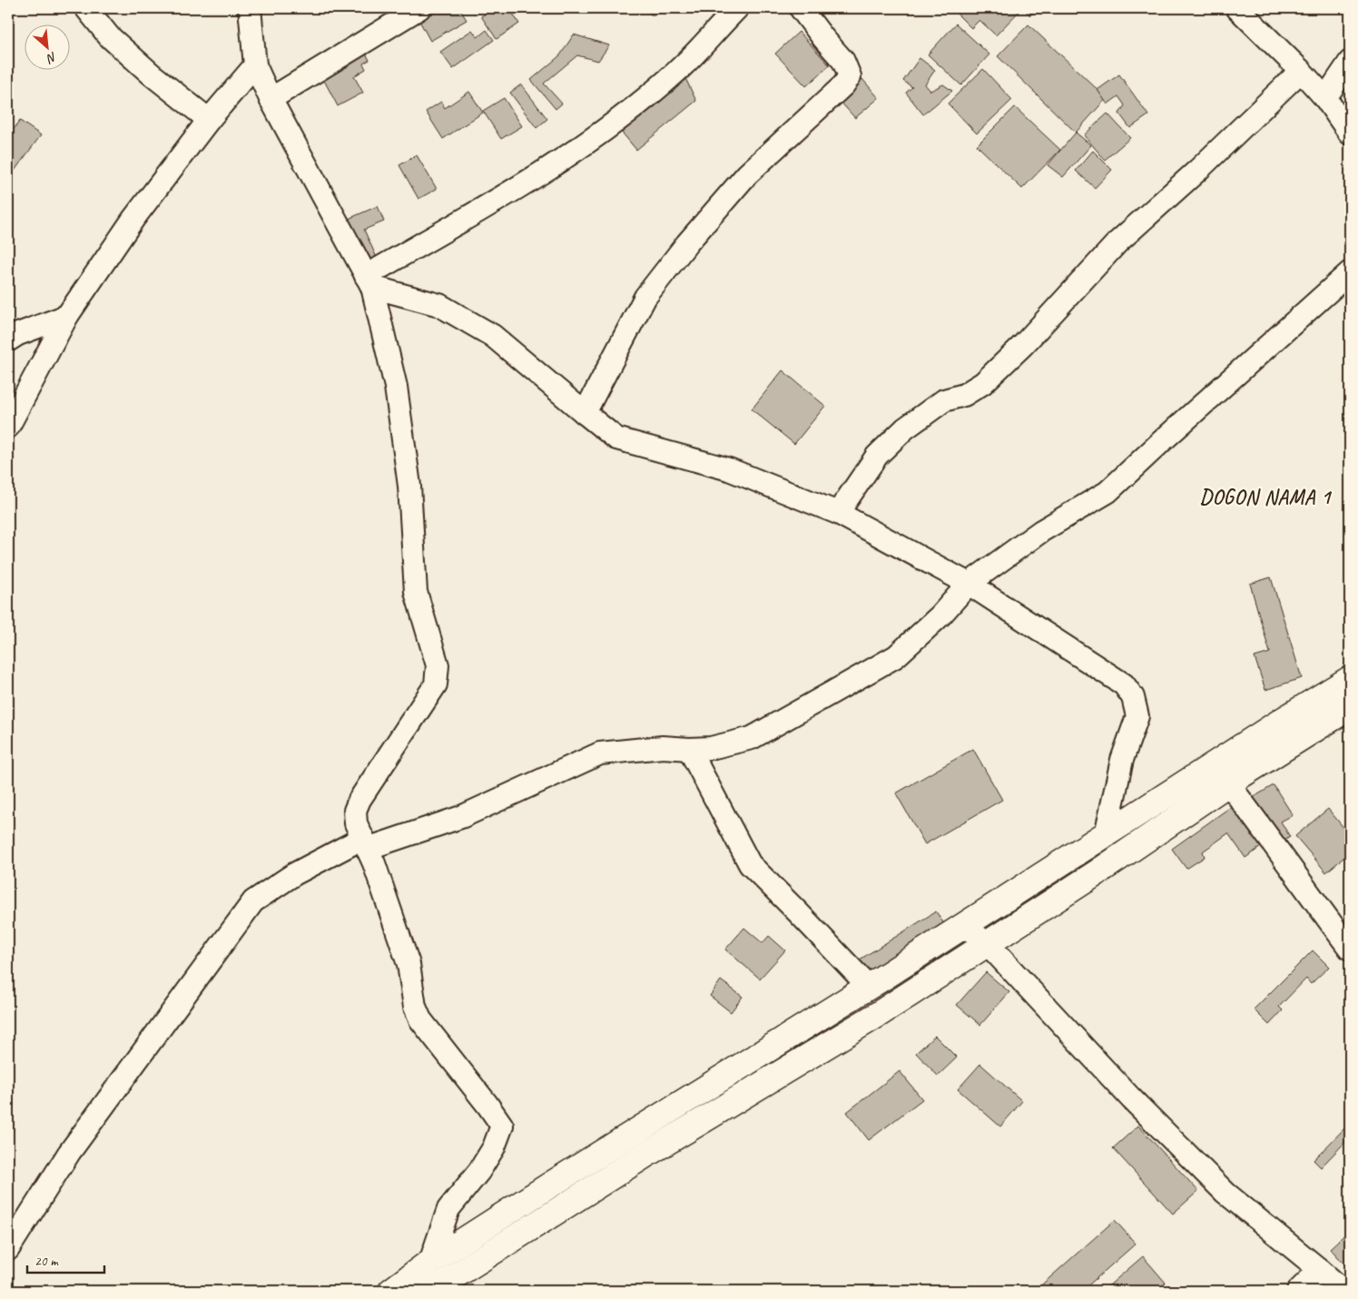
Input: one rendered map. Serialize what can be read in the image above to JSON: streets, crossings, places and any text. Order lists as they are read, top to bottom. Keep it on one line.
{"districts":["DOGON NAMA 1"],"scale_bar":"20 m","north":"bottom right"}
